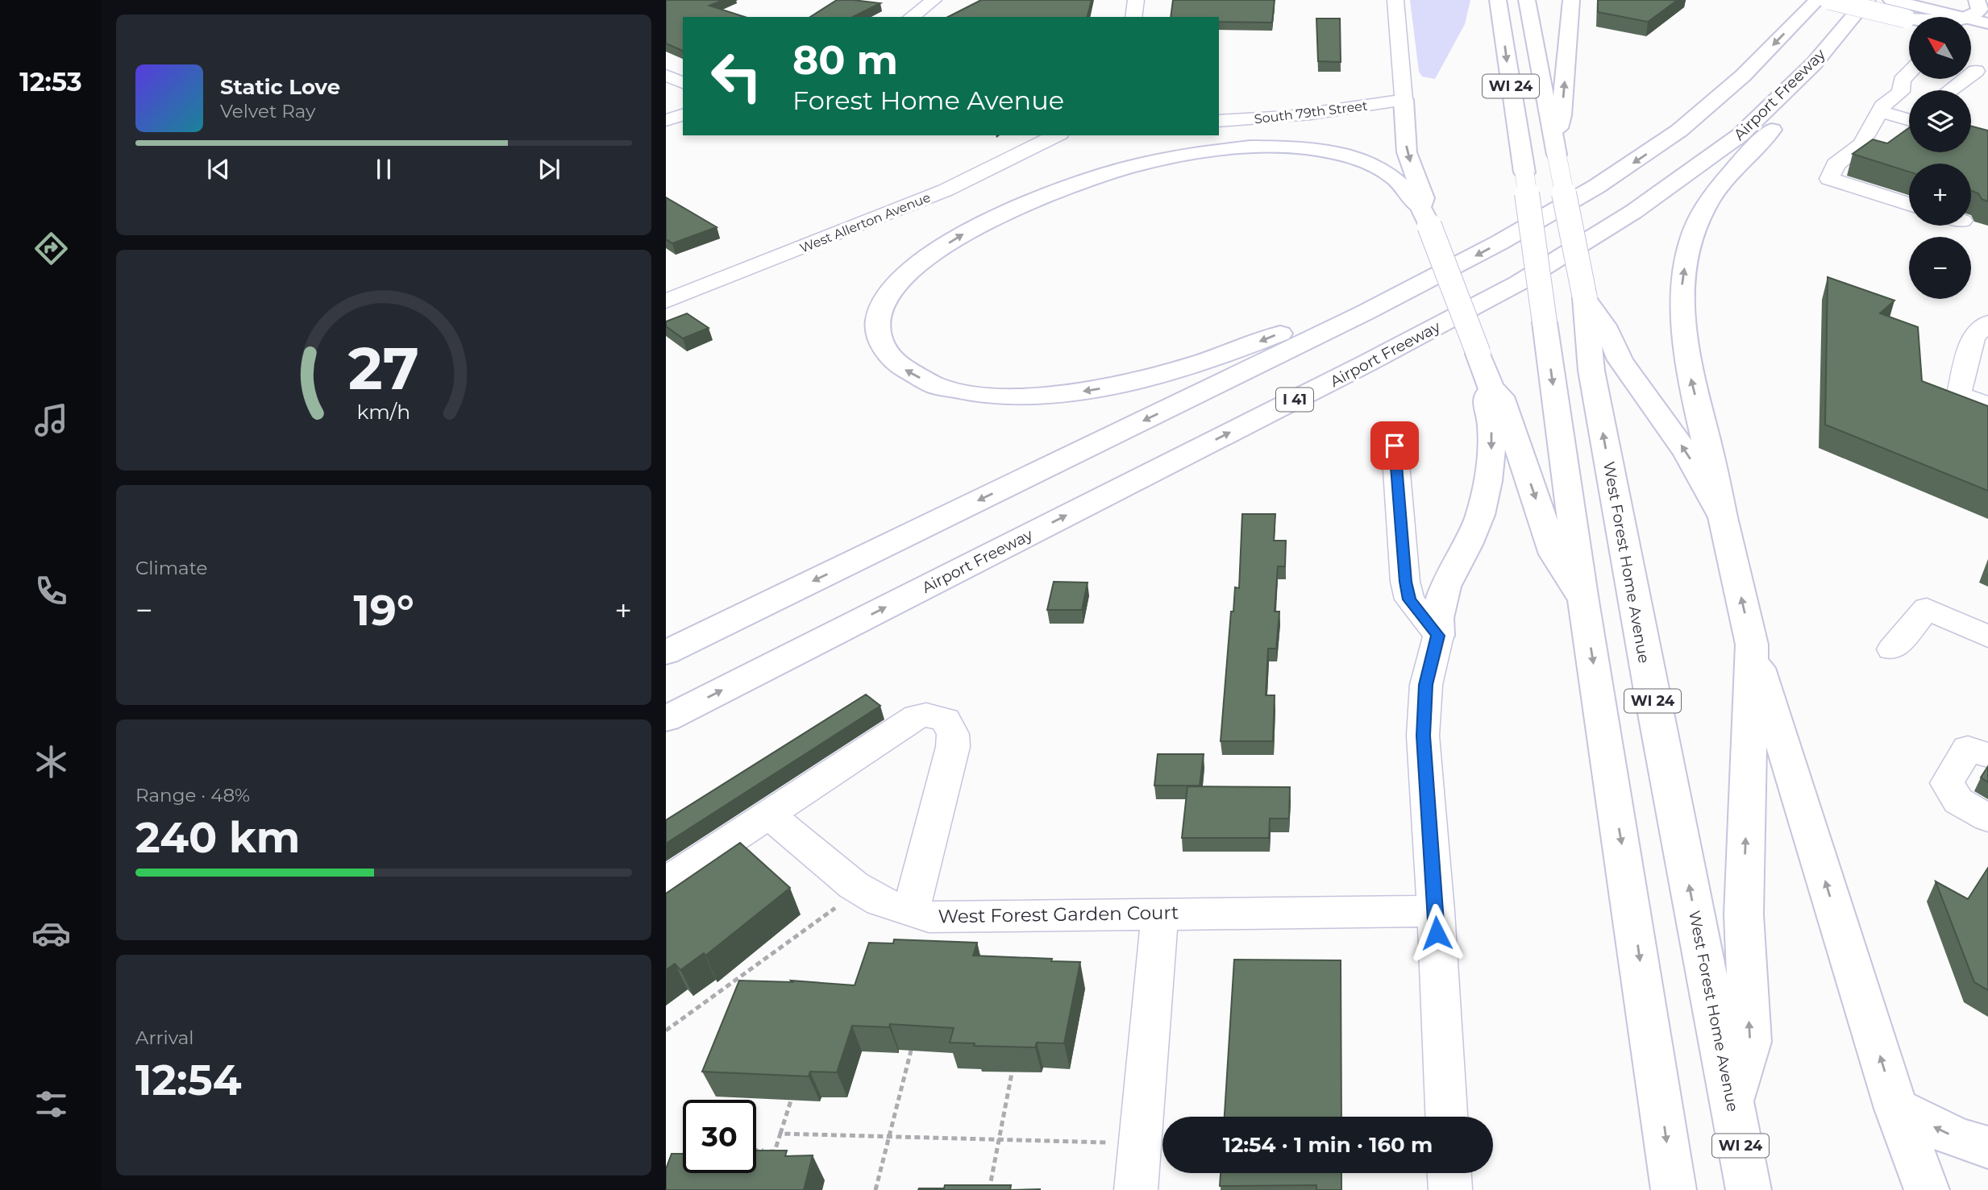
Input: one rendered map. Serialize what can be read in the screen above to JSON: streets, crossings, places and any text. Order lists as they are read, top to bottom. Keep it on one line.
{"streets":{"main road":["WI 24","Airport Freeway","I 41","West Forest Home Avenue"],"street":["South 79th Street","West Allerton Avenue","West Forest Garden Court"]},"north":"top left","page":{"tabs":"12:53","map_buttons":["+","−"],"turn":["80 m","Forest Home Avenue"],"song":["Static Love","Velvet Ray"],"tile":["Climate",["Range · 48%","240 km"],["Arrival","12:54"]],"heat":["−","19°","+"],"limit":"30","trip":"12:54 · 1 min · 160 m","gauge":["27","km/h"]}}
